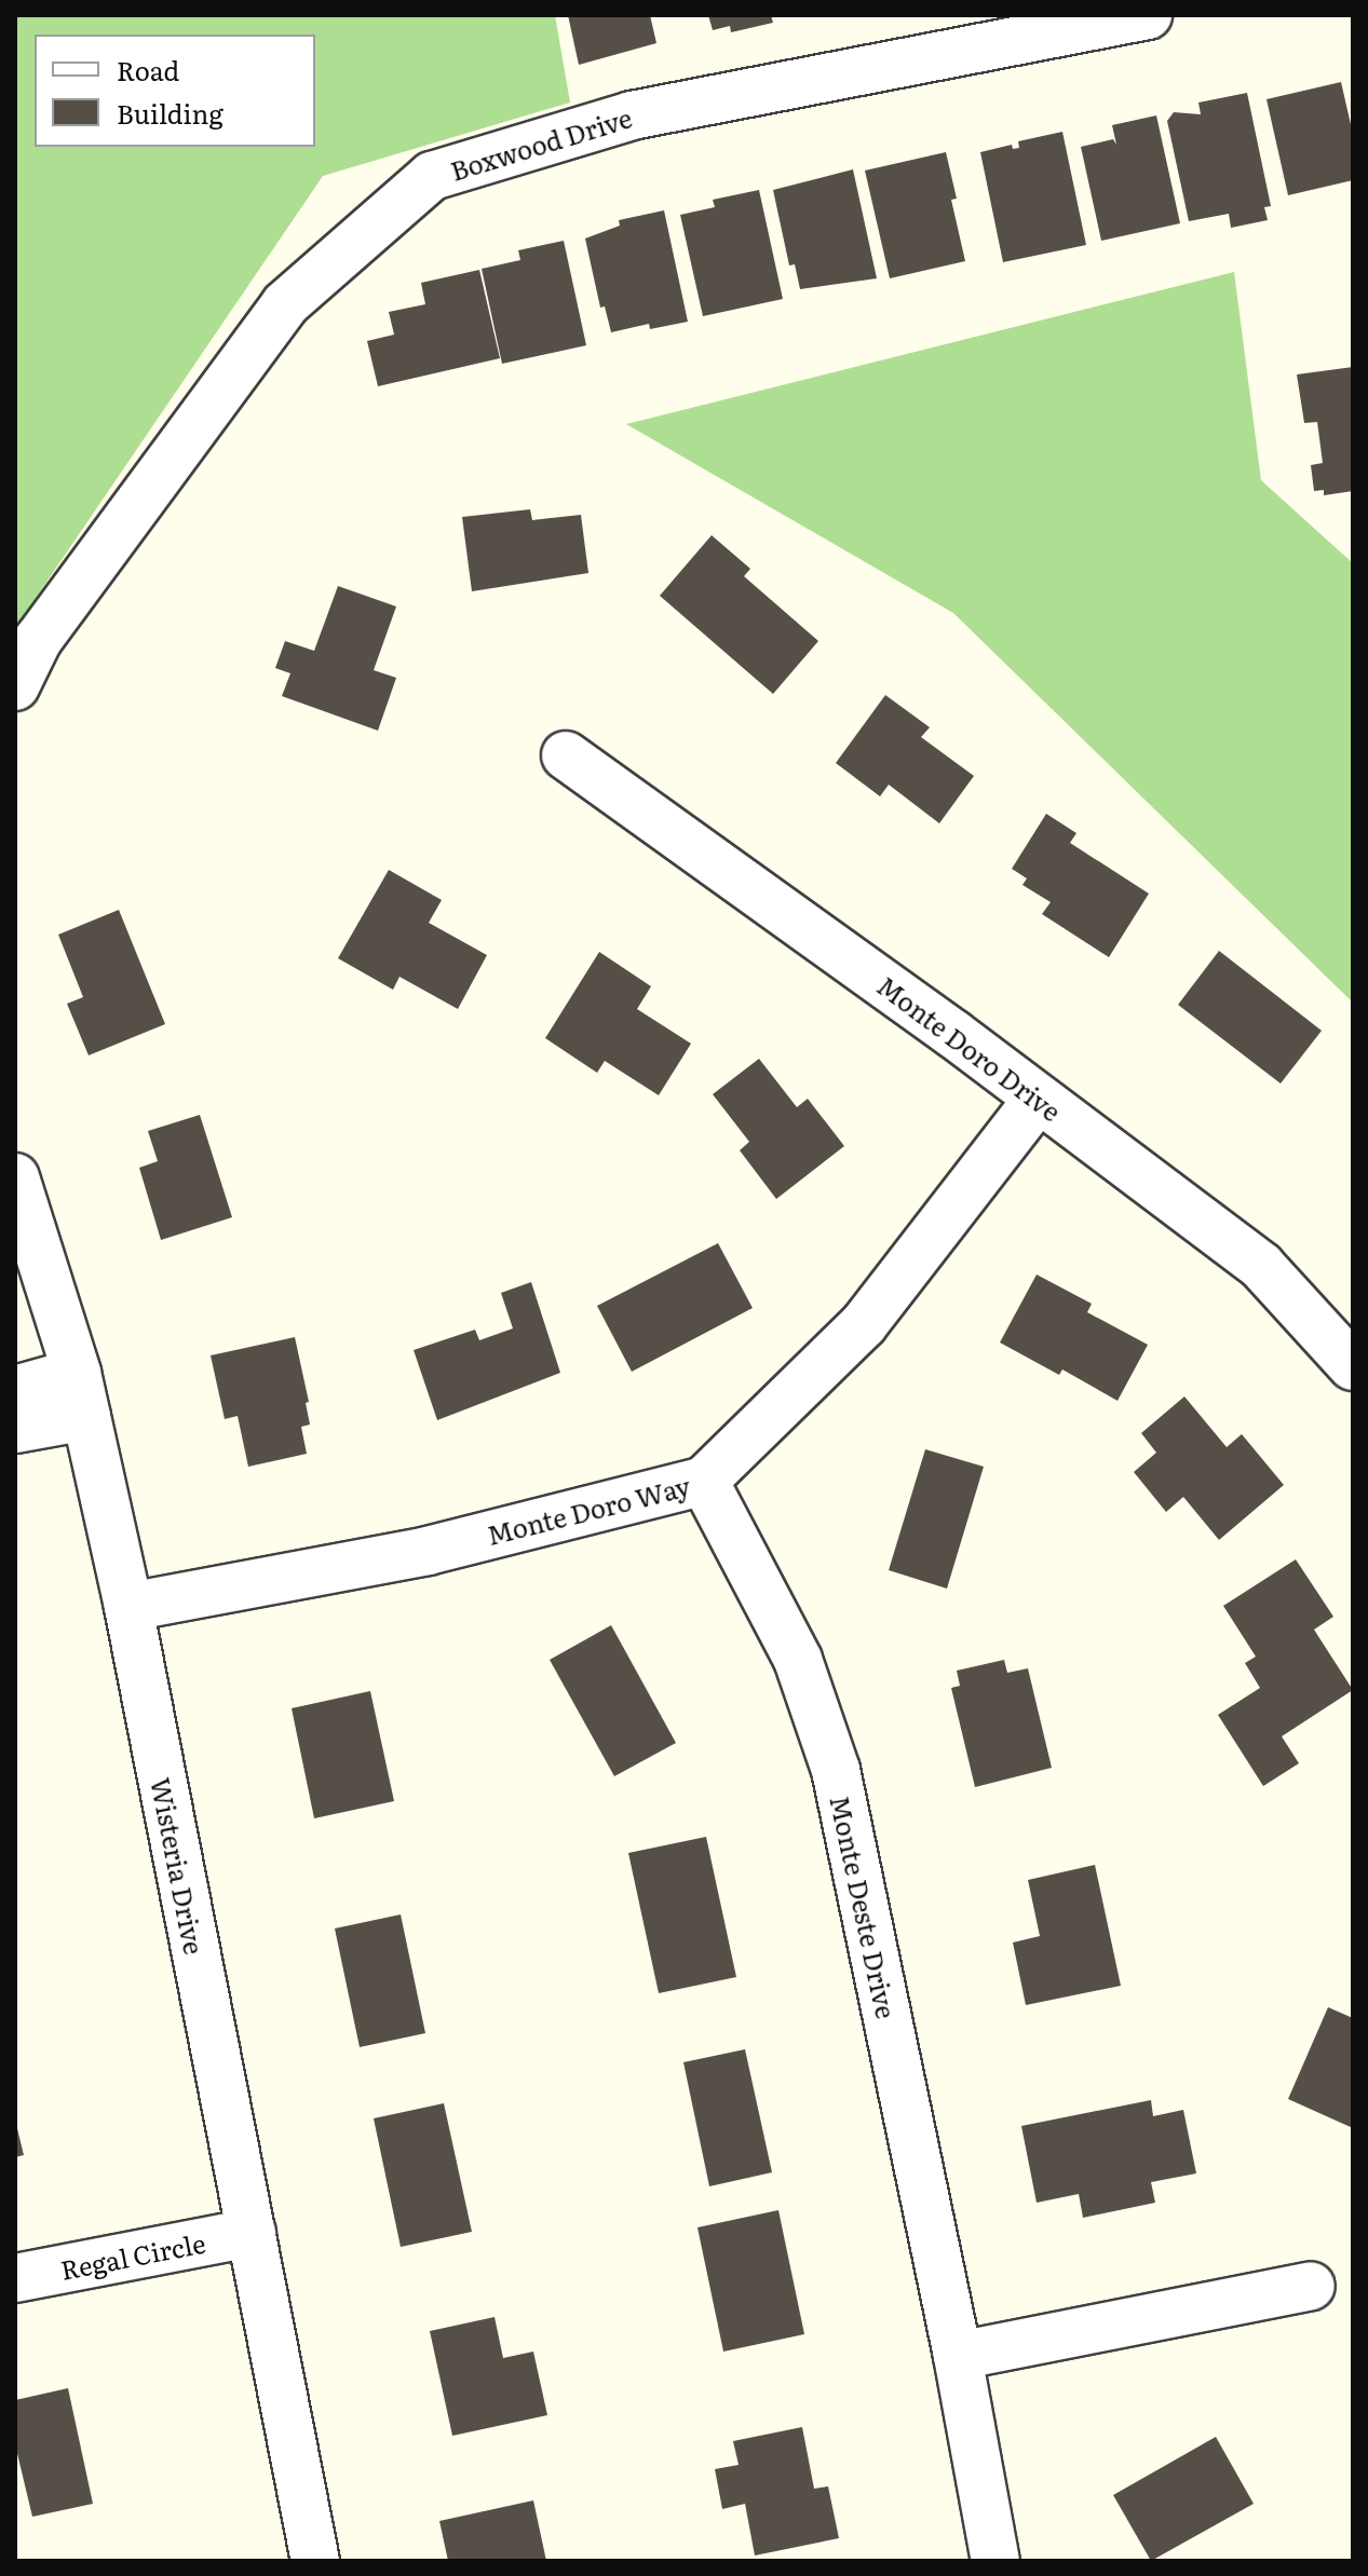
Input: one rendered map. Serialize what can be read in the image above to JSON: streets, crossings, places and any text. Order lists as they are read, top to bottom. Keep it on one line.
{"streets":{"street":["Boxwood Drive","Monte Doro Drive","Monte Doro Way","Wisteria Drive","Monte Deste Drive","Regal Circle"]},"crossings":[["Monte Doro Drive","Monte Doro Way"],["Monte Doro Way","Wisteria Drive"],["Monte Doro Way","Monte Deste Drive"],["Wisteria Drive","Regal Circle"]],"legend":["Road","Building"]}
